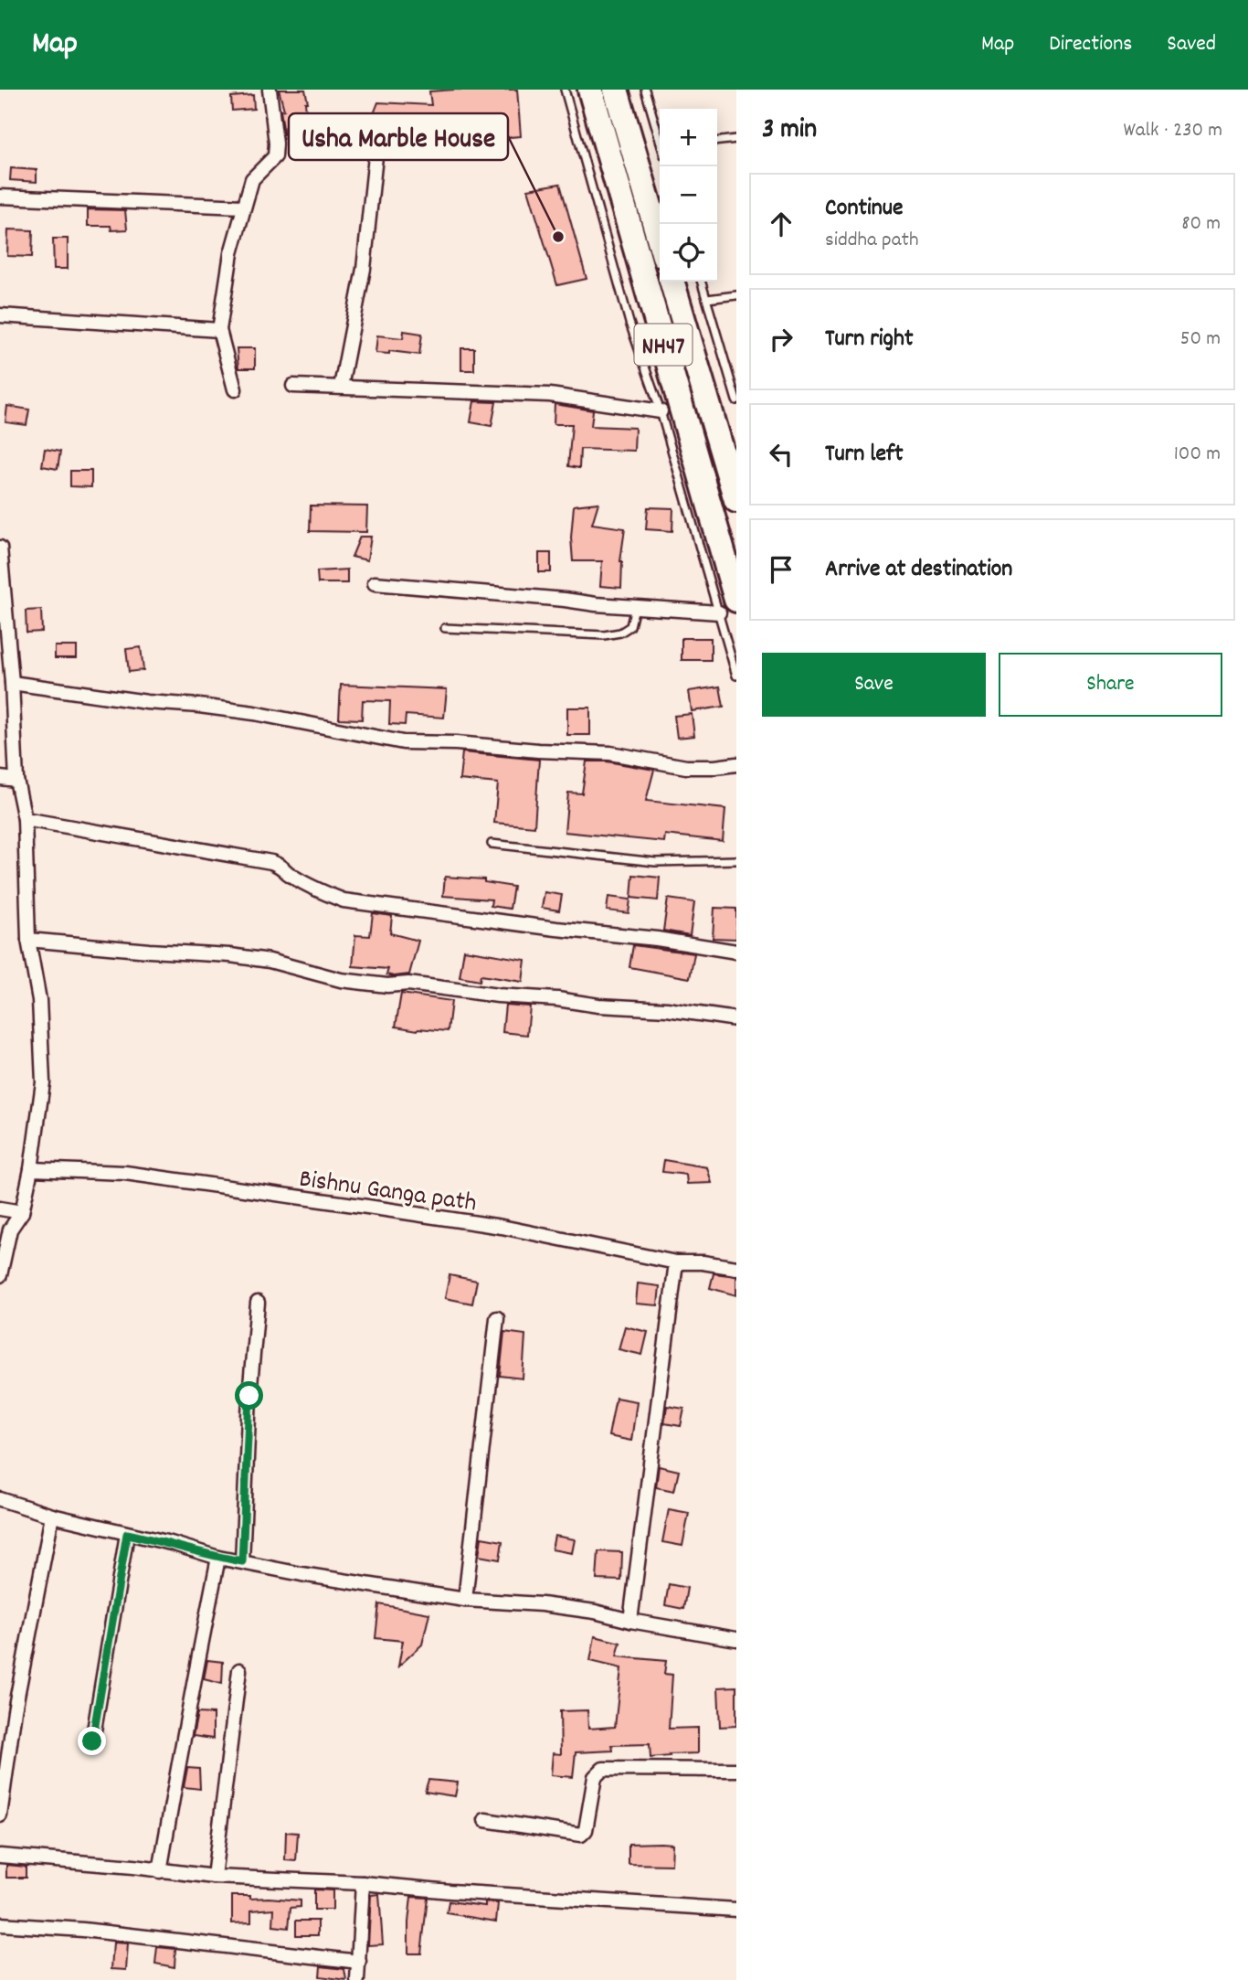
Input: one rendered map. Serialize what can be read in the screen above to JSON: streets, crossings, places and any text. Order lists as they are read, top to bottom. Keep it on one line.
{"streets":{"highway":["NH47"],"street":["Bishnu Ganga path"]},"places":["Usha Marble House"],"page":{"header":"Map","nav":["Map","Directions","Saved"],"heading":["3 min","Walk · 230 m"],"map_buttons":["+","−"],"list":[["Continue","siddha path","80 m"],["Turn right","50 m"],["Turn left","100 m"],"Arrive at destination"],"buttons":["Save","Share"]}}
